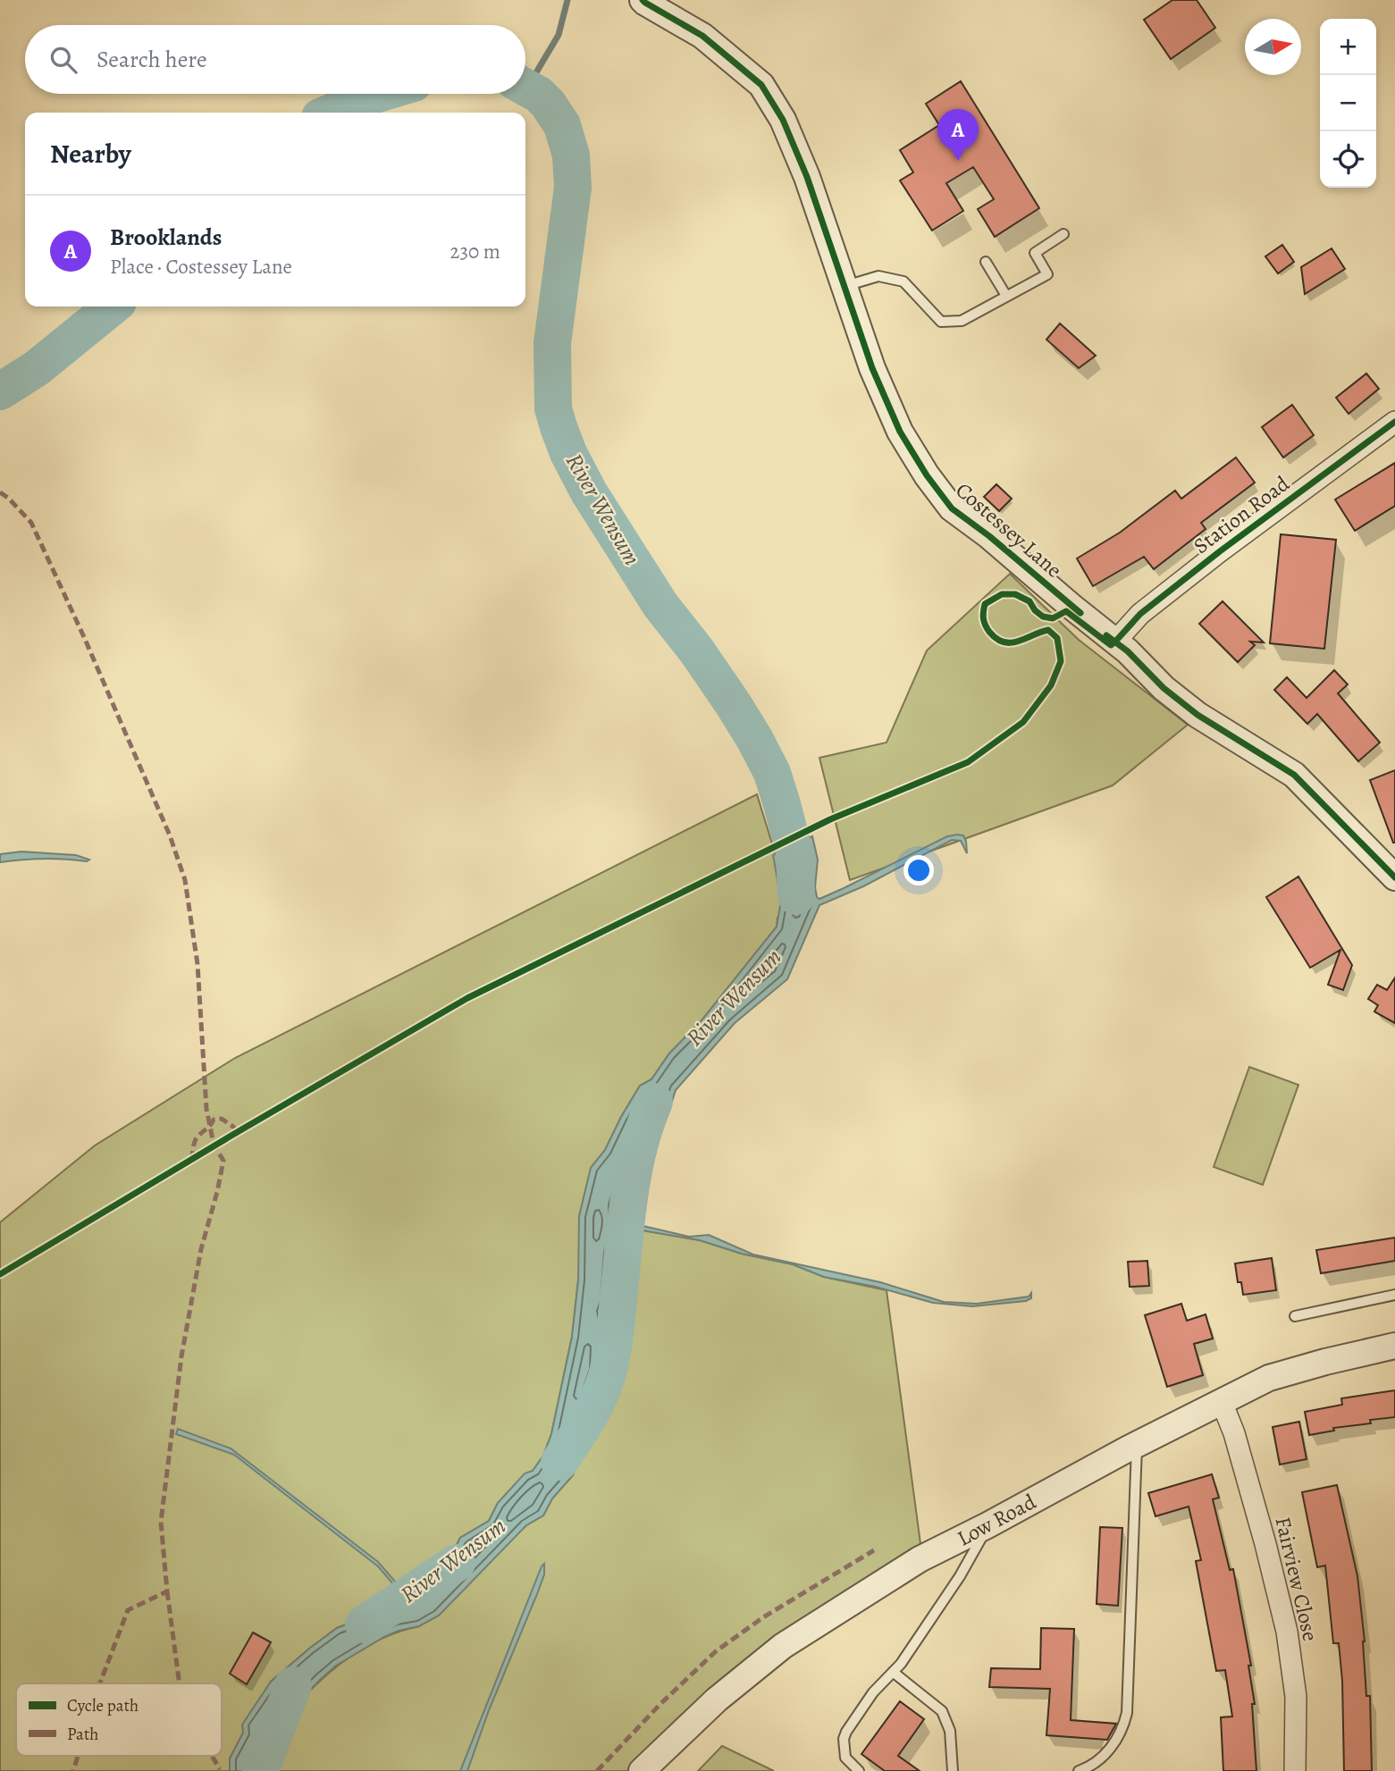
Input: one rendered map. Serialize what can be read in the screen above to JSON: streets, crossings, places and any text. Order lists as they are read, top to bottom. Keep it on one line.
{"streets":{"street":["Station Road","Costessey Lane","Low Road","Fairview Close"]},"crossings":[["Station Road","Costessey Lane"],["Low Road","Fairview Close"]],"water":["River Wensum"],"legend":["Cycle path","Path"],"north":"right","page":{"map_buttons":["+","−"],"search":"Search here","pins":"A","heading":"Nearby","list":[{"mark":"A","name":"Brooklands","note":"Place · Costessey Lane","value":"230 m"}]}}
